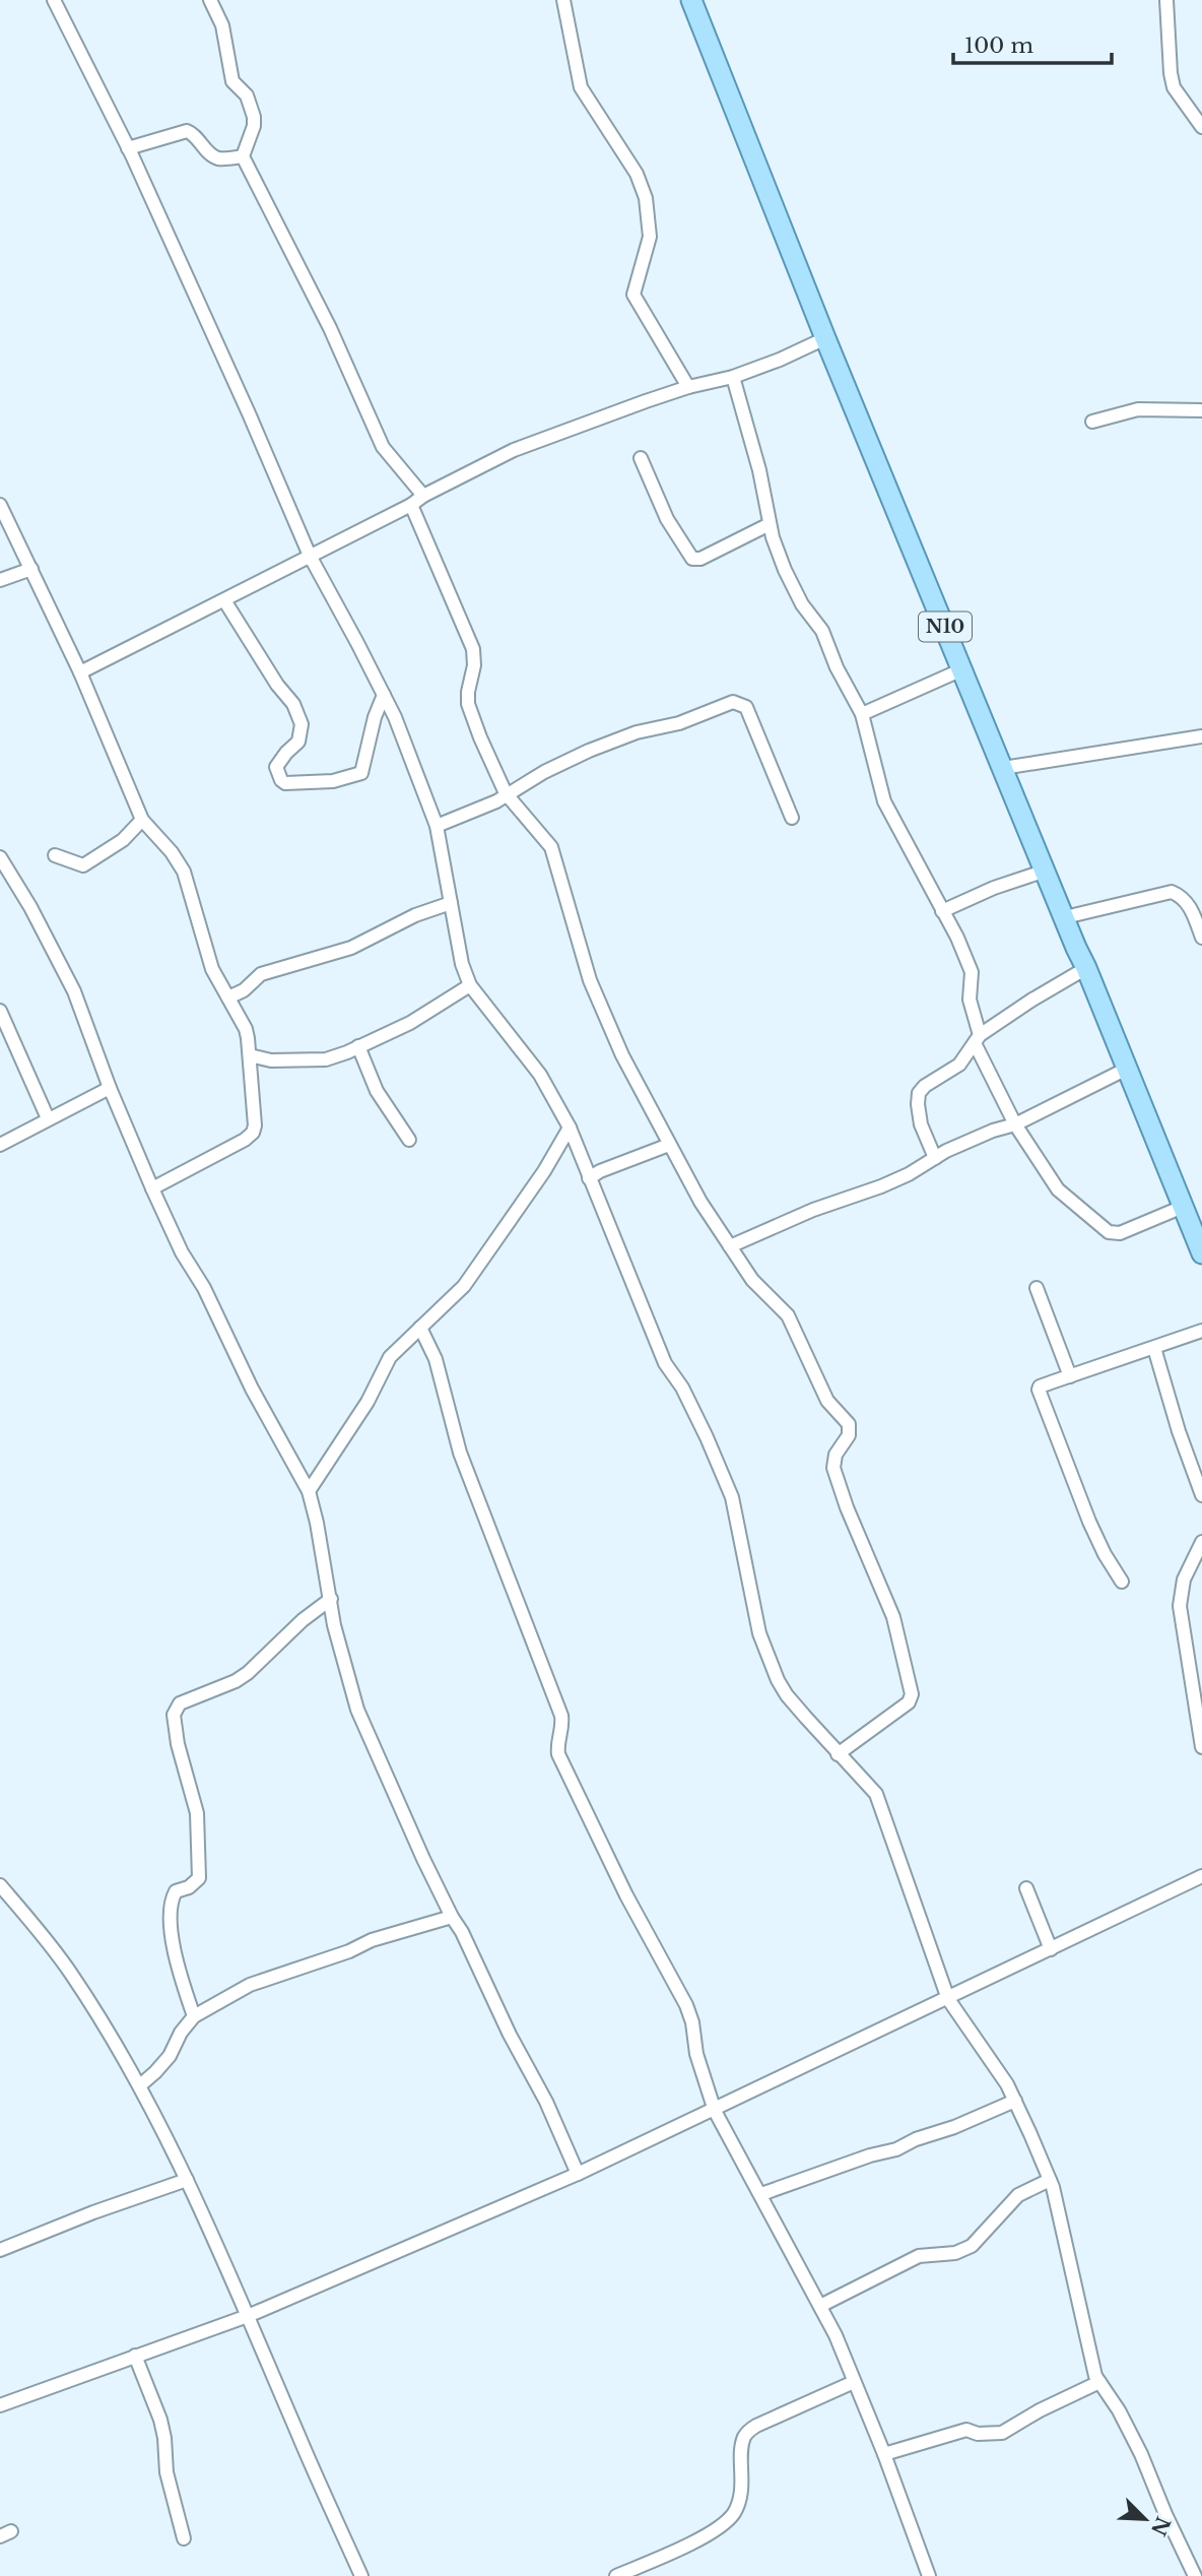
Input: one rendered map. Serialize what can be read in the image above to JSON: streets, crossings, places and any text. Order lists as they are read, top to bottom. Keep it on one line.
{"streets":{"main road":["N10"]},"scale_bar":"100 m","north":"bottom right"}
